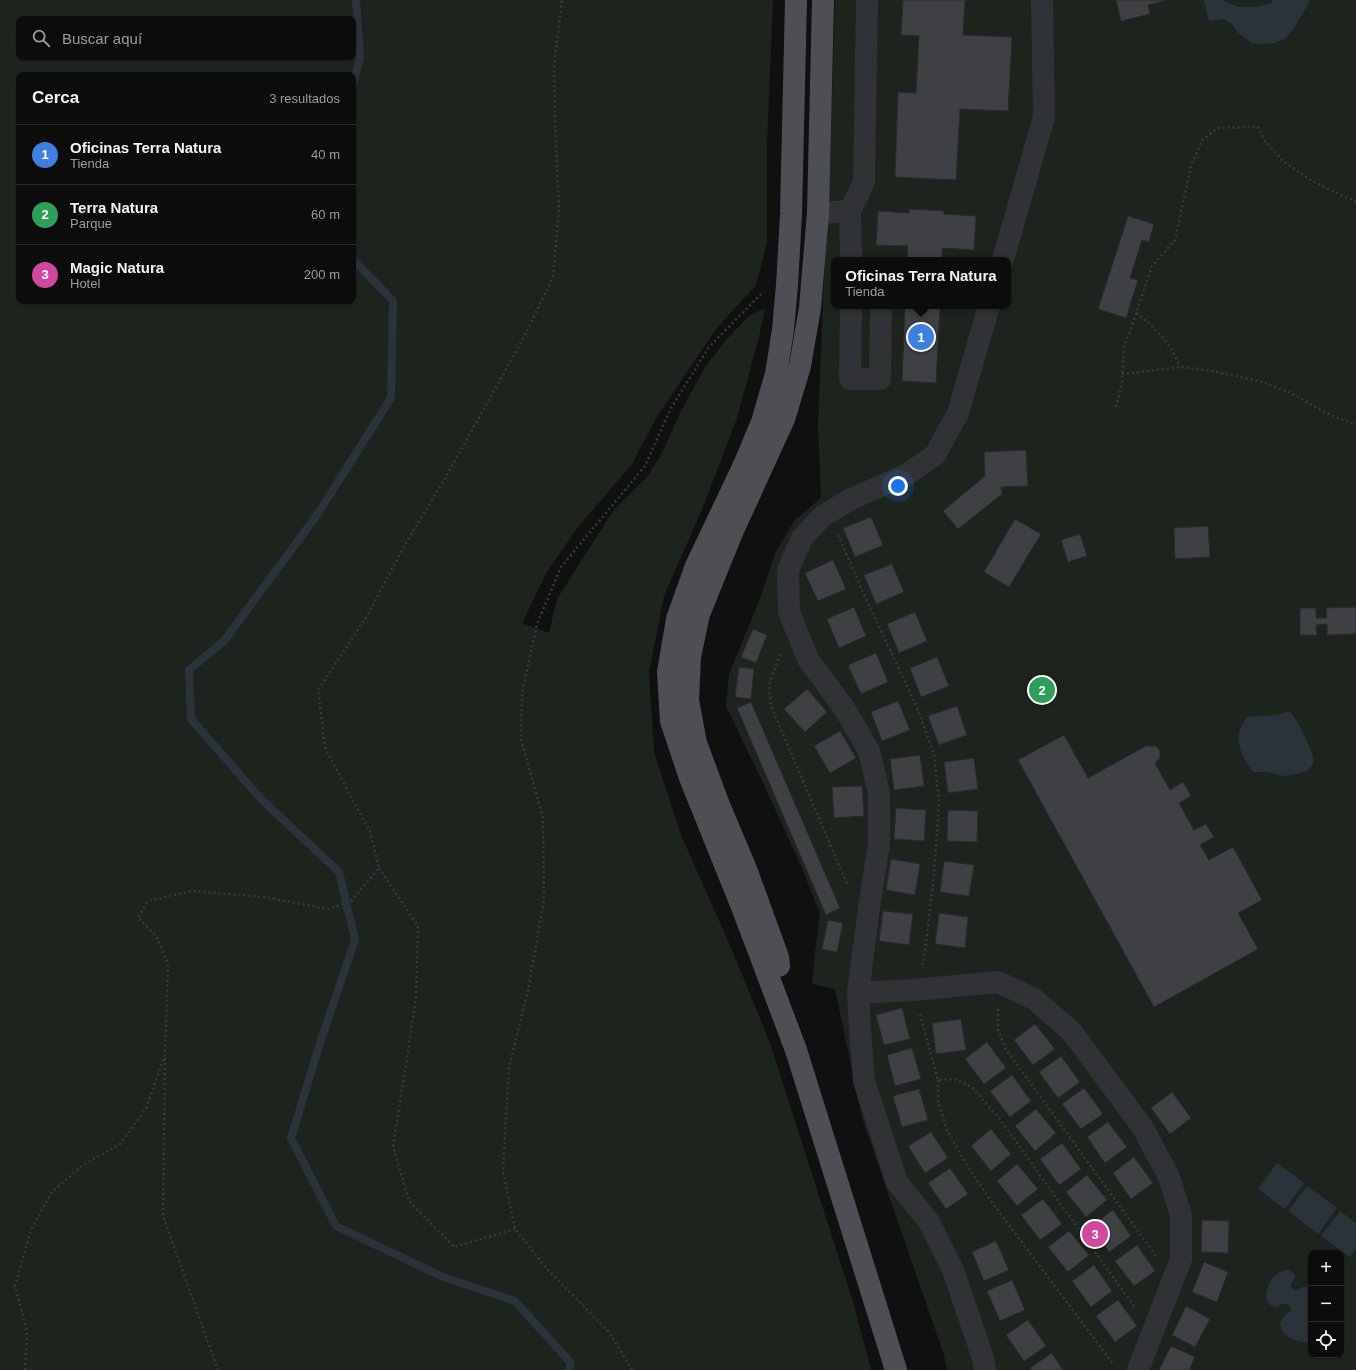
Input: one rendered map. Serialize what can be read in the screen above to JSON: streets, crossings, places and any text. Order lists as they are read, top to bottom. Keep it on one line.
{"page":{"search":"Buscar aquí","heading":["Cerca","3 resultados"],"list":[{"mark":"1","name":"Oficinas Terra Natura","note":"Tienda","value":"40 m"},{"mark":"2","name":"Terra Natura","note":"Parque","value":"60 m"},{"mark":"3","name":"Magic Natura","note":"Hotel","value":"200 m"}],"popup":["Oficinas Terra Natura","Tienda"],"pins":["1","2","3"],"map_buttons":["+","−"]}}
